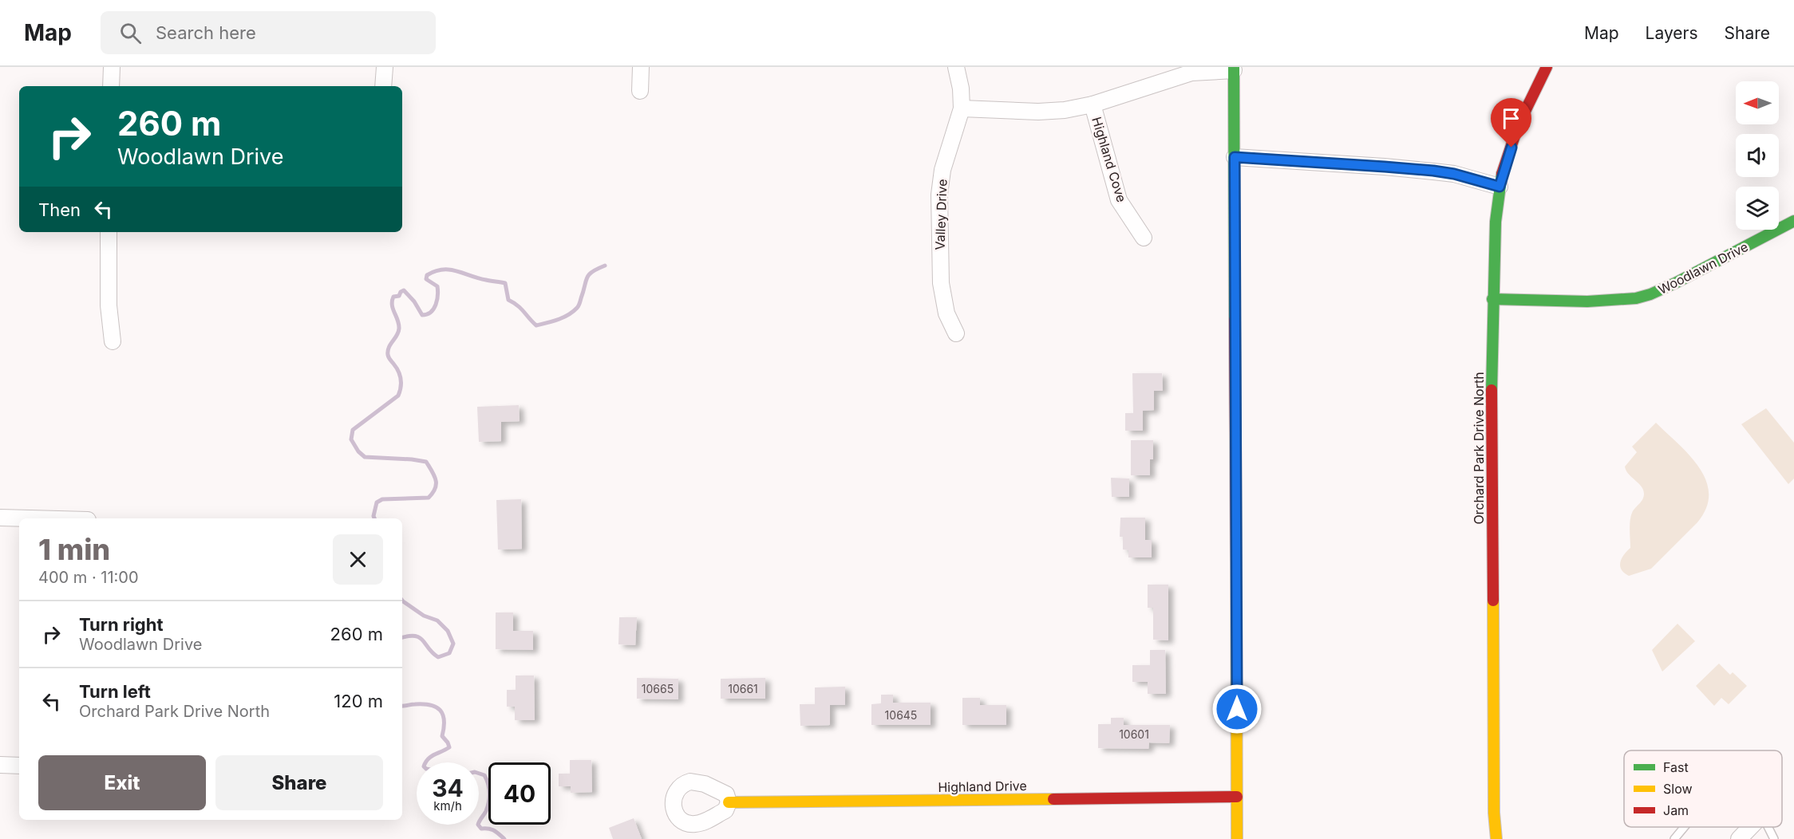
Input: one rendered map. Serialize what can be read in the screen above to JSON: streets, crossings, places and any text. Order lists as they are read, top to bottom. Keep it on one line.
{"streets":{"street":["Highland Cove","Valley Drive","Woodlawn Drive","Orchard Park Drive North","Highland Drive"]},"crossings":[["Woodlawn Drive","Orchard Park Drive North"]],"house_numbers":["10665","10661","10645","10601"],"legend":["Fast","Slow","Jam"],"north":"left","page":{"header":"Map","search":"Search here","nav":["Map","Layers","Share"],"turn":["260 m","Woodlawn Drive"],"then":"Then","heading":["1 min","400 m · 11:00"],"list":[{"name":"Turn right","note":"Woodlawn Drive","value":"260 m"},{"name":"Turn left","note":"Orchard Park Drive North","value":"120 m"}],"buttons":["Exit","Share"],"speed":"34 km/h","limit":"40"}}
